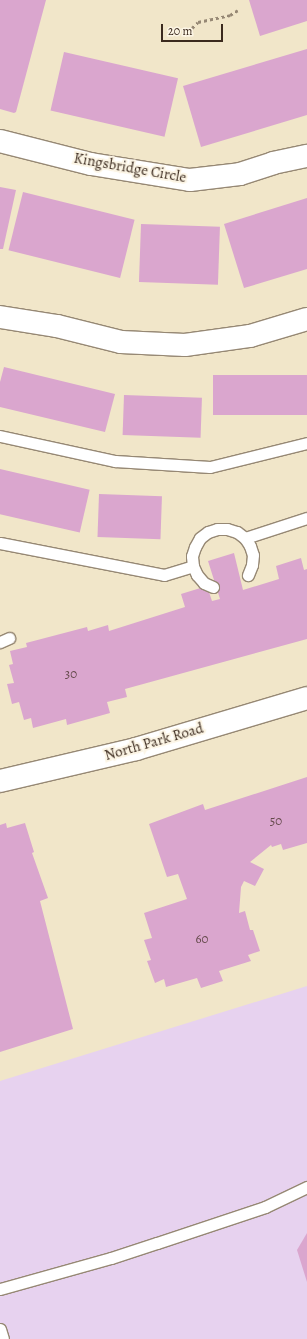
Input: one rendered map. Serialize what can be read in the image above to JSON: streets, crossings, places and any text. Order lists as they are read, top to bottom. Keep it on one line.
{"streets":{"street":["Kingsbridge Circle","North Park Road"]},"house_numbers":["30","50","60"],"scale_bar":"20 m"}
